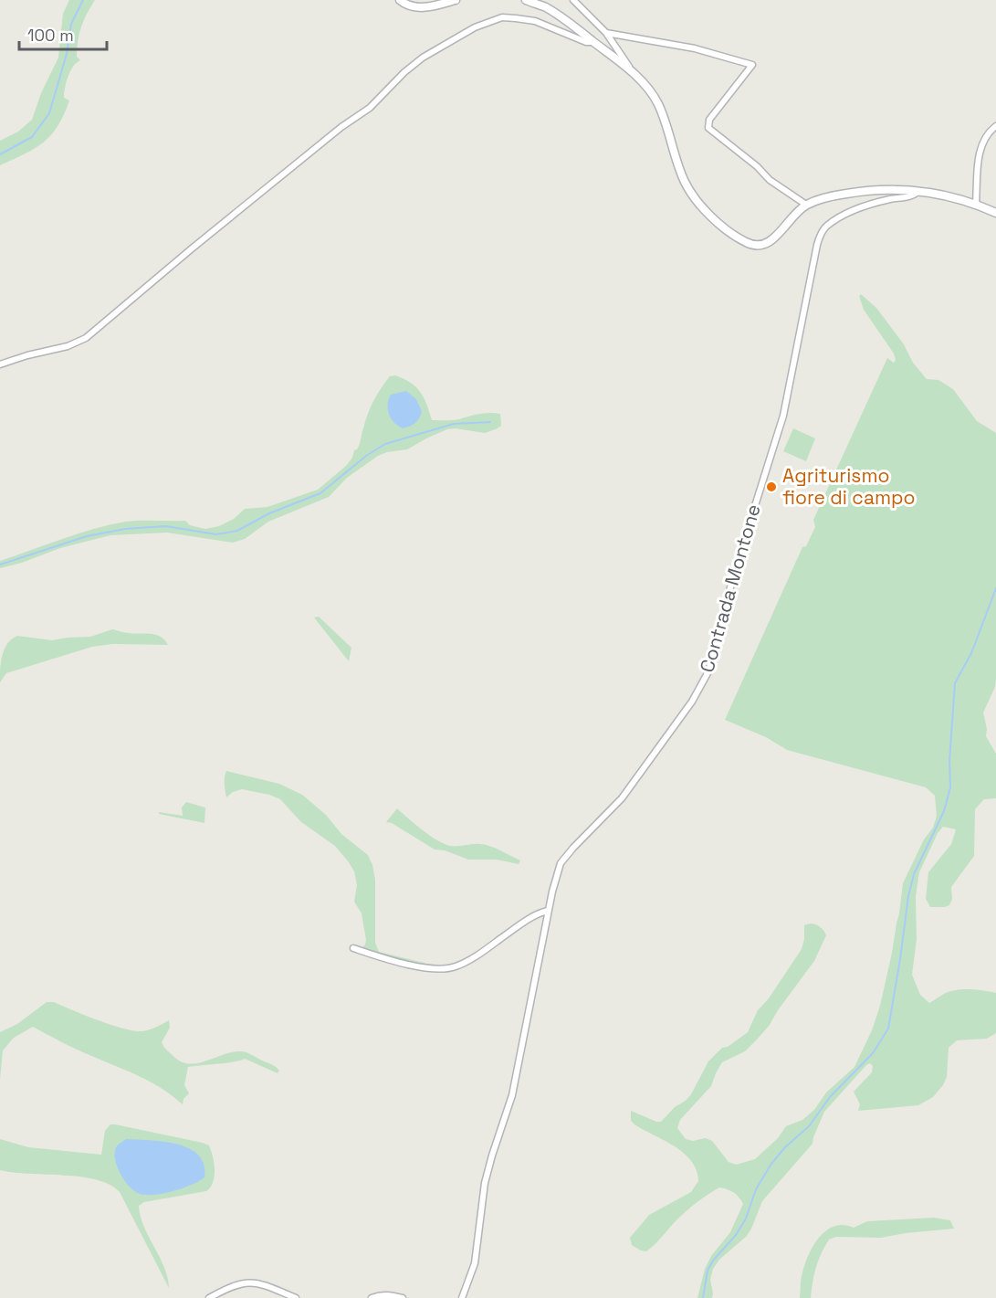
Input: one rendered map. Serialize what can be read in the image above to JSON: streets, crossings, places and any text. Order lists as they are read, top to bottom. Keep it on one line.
{"streets":{"street":["Contrada Montone"]},"places":["Agriturismo fiore di campo"],"scale_bar":"100 m"}
